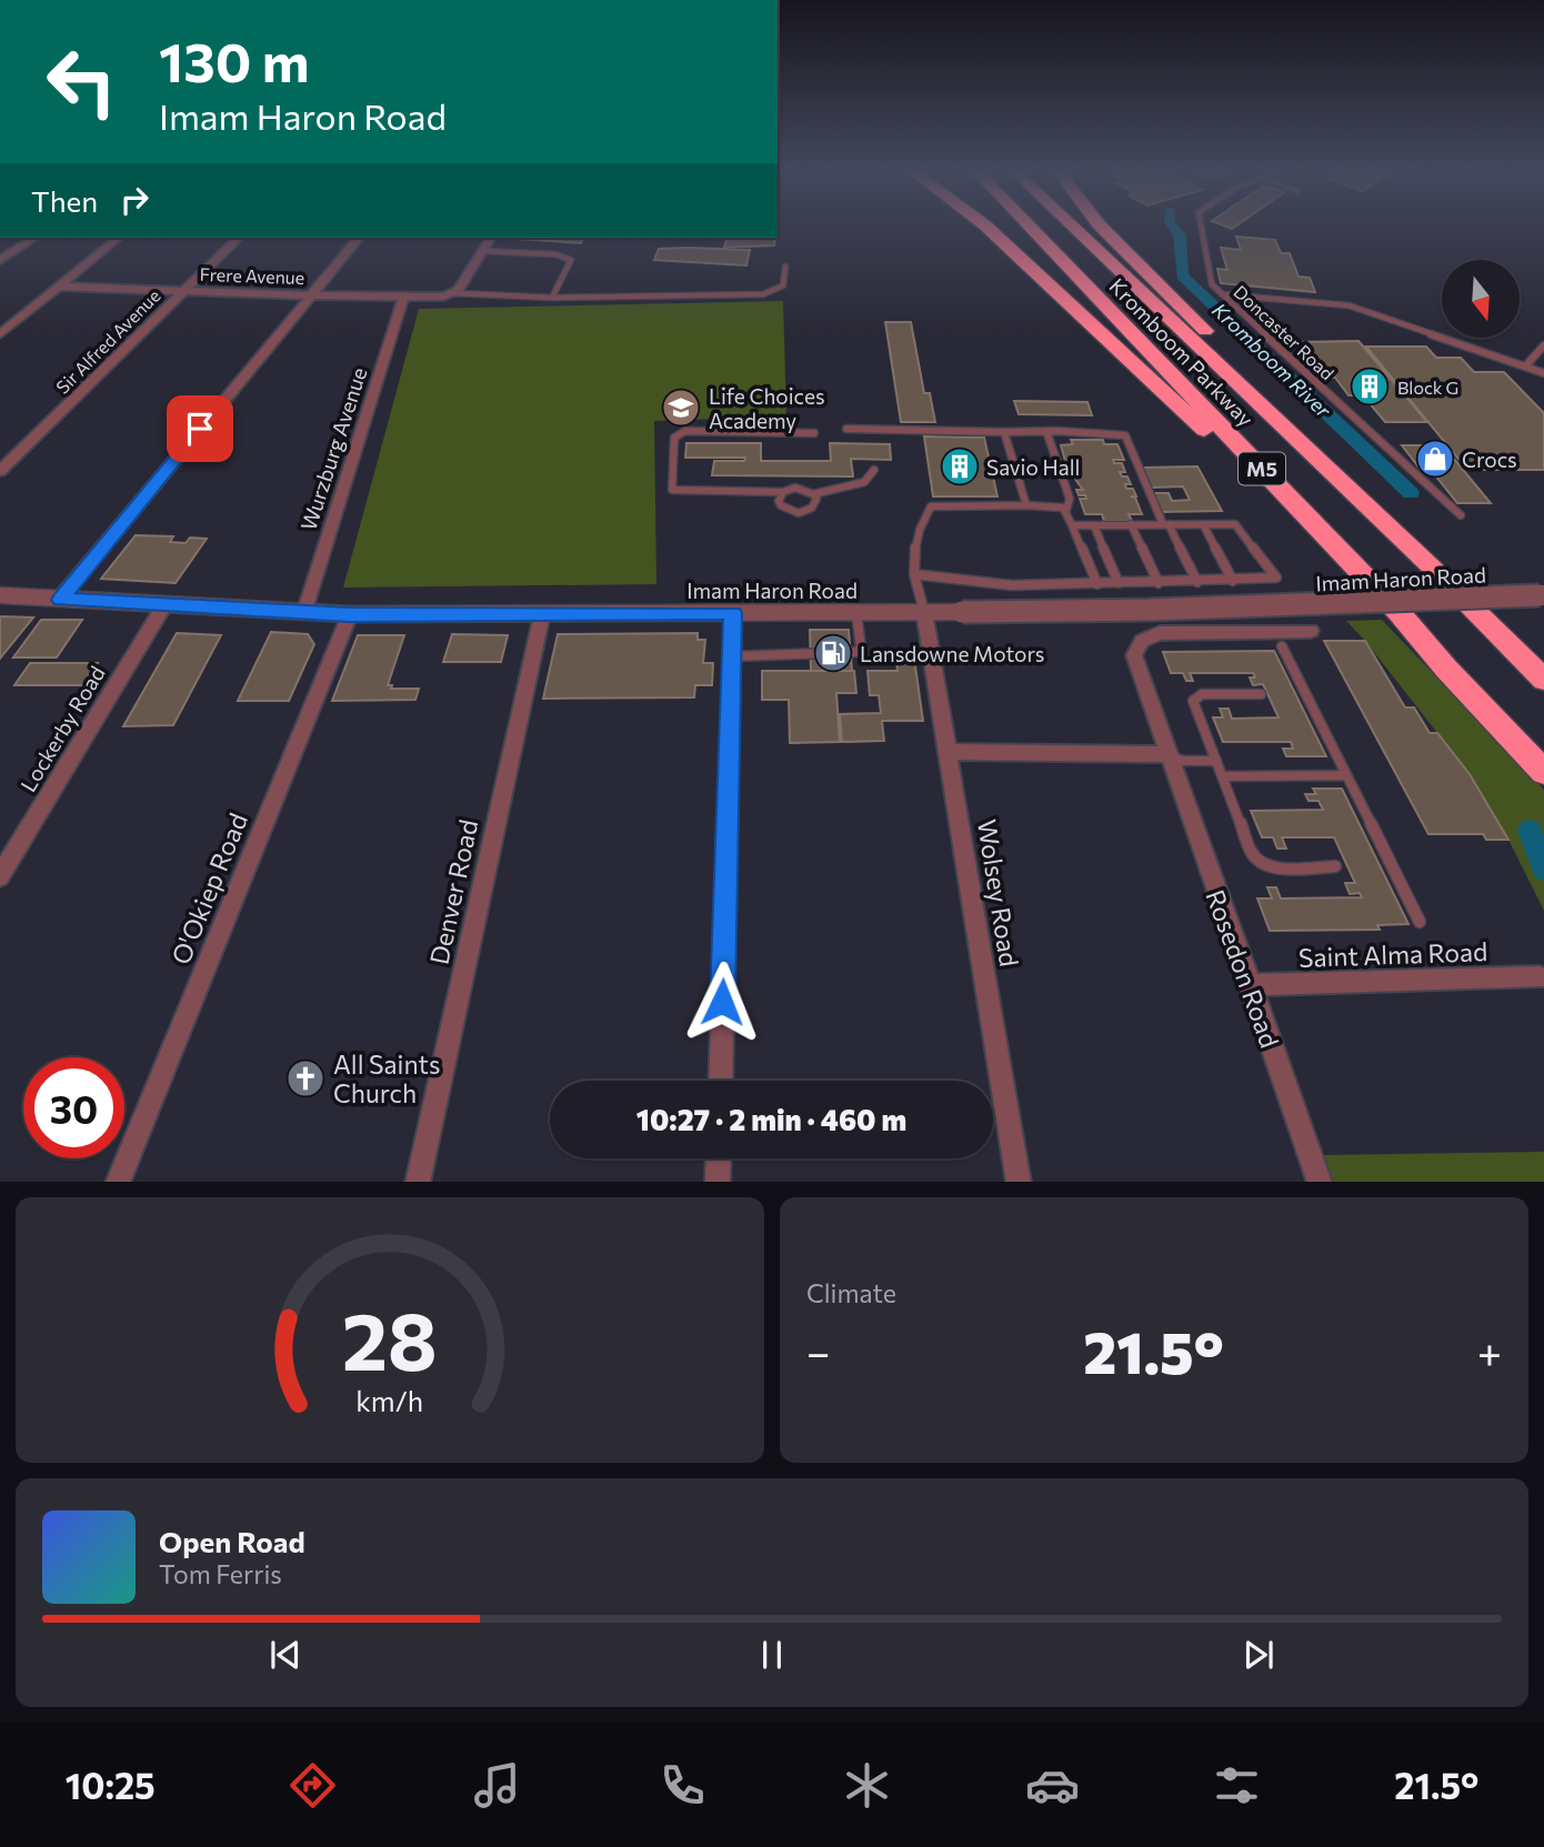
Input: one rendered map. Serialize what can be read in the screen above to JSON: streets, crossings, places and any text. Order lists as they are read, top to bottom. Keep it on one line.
{"streets":{"highway":["Kromboom Parkway","M5"],"street":["Frere Avenue","Sir Alfred Avenue","Wurzburg Avenue","Imam Haron Road","Lockerby Road","O'Okiep Road","Denver Road","Wolsey Road","Saint Alma Road","Rosedon Road"],"lane":["Doncaster Road"]},"crossings":[["Frere Avenue","Sir Alfred Avenue"],["Frere Avenue","Wurzburg Avenue"],["Wurzburg Avenue","Imam Haron Road"],["Imam Haron Road","Lockerby Road"],["Imam Haron Road","O'Okiep Road"],["Imam Haron Road","Denver Road"],["Imam Haron Road","Wolsey Road"],["Saint Alma Road","Rosedon Road"]],"water":["Kromboom River"],"places":{"building":["Block G","Savio Hall"],"school or university":["Life Choices Academy"],"shop":["Crocs"],"fuel station":["Lansdowne Motors"],"church":["All Saints Church"]},"north":"bottom","page":{"turn":["130 m","Imam Haron Road"],"then":"Then","limit":"30","trip":"10:27 · 2 min · 460 m","tile":"Climate","heat":["−","21.5°","+"],"song":["Open Road","Tom Ferris"],"tabs":["10:25","21.5°"],"gauge":["28","km/h"]}}
